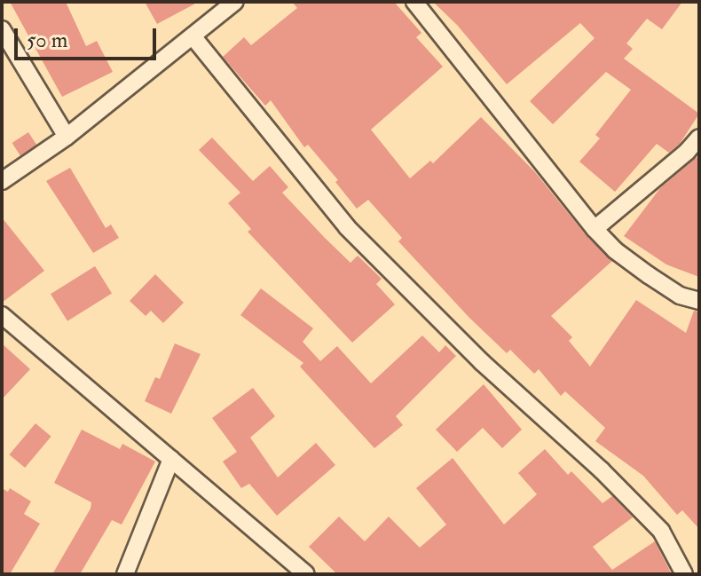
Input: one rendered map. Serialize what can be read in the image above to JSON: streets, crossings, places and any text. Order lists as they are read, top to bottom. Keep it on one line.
{"scale_bar":"50 m"}
